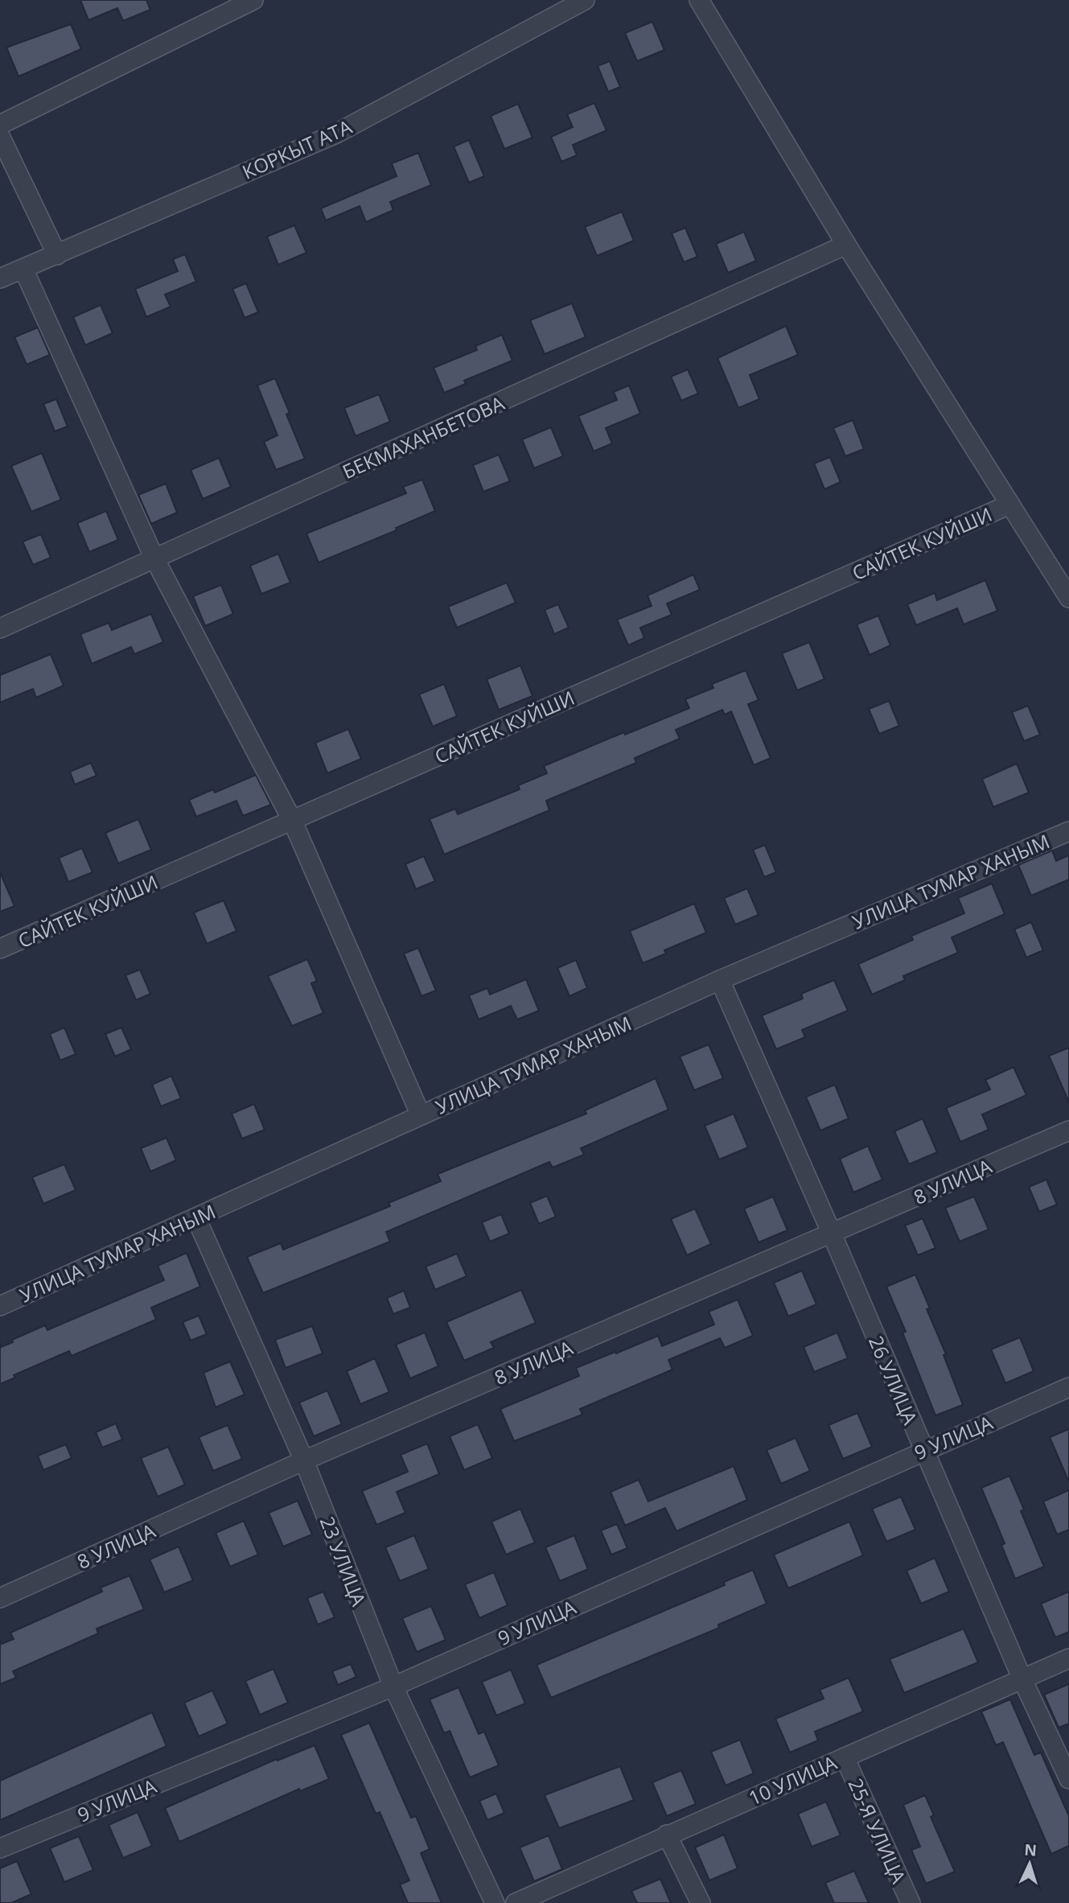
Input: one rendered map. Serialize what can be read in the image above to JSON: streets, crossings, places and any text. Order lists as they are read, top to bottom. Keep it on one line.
{"streets":{"street":["КОРКЫТ АТА","БЕКМАХАНБЕТОВА","САЙТЕК КУЙШИ","УЛИЦА ТУМАР ХАНЫМ","8 УЛИЦА","26 УЛИЦА","9 УЛИЦА","23 УЛИЦА","10 УЛИЦА","25-Я УЛИЦА"]},"crossings":[["УЛИЦА ТУМАР ХАНЫМ","26 УЛИЦА"],["УЛИЦА ТУМАР ХАНЫМ","23 УЛИЦА"],["8 УЛИЦА","26 УЛИЦА"],["8 УЛИЦА","23 УЛИЦА"],["26 УЛИЦА","9 УЛИЦА"],["26 УЛИЦА","10 УЛИЦА"],["9 УЛИЦА","23 УЛИЦА"],["10 УЛИЦА","25-Я УЛИЦА"]],"north":"top"}
